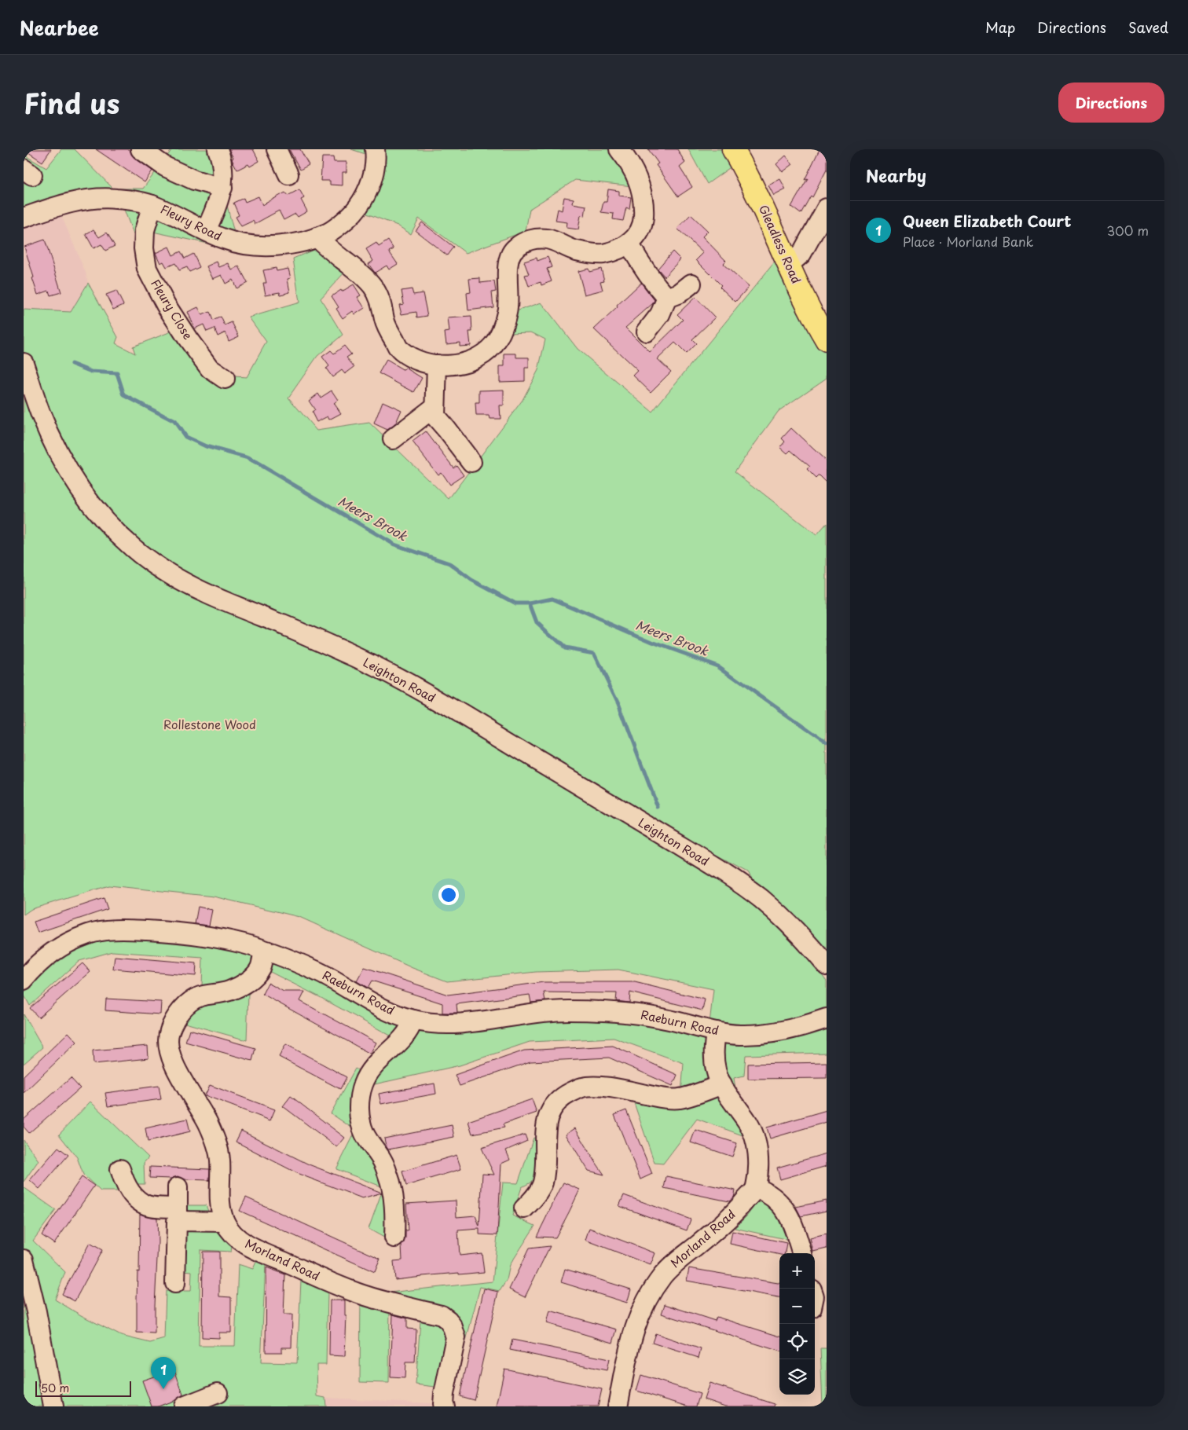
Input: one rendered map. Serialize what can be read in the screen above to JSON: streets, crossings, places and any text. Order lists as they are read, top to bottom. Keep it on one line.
{"streets":{"main road":["Gleadless Road"],"street":["Fleury Road","Fleury Close","Leighton Road","Raeburn Road","Morland Road"]},"crossings":[["Fleury Road","Fleury Close"],["Raeburn Road","Morland Road"]],"water":["Meers Brook"],"parks":["Rollestone Wood"],"scale_bar":"50 m","page":{"header":"Nearbee","nav":["Map","Directions","Saved"],"title":"Find us","buttons":"Directions","heading":"Nearby","list":[{"mark":"1","name":"Queen Elizabeth Court","note":"Place · Morland Bank","value":"300 m"}],"map_buttons":["+","−"],"pins":"1","scale":"50 m"}}
